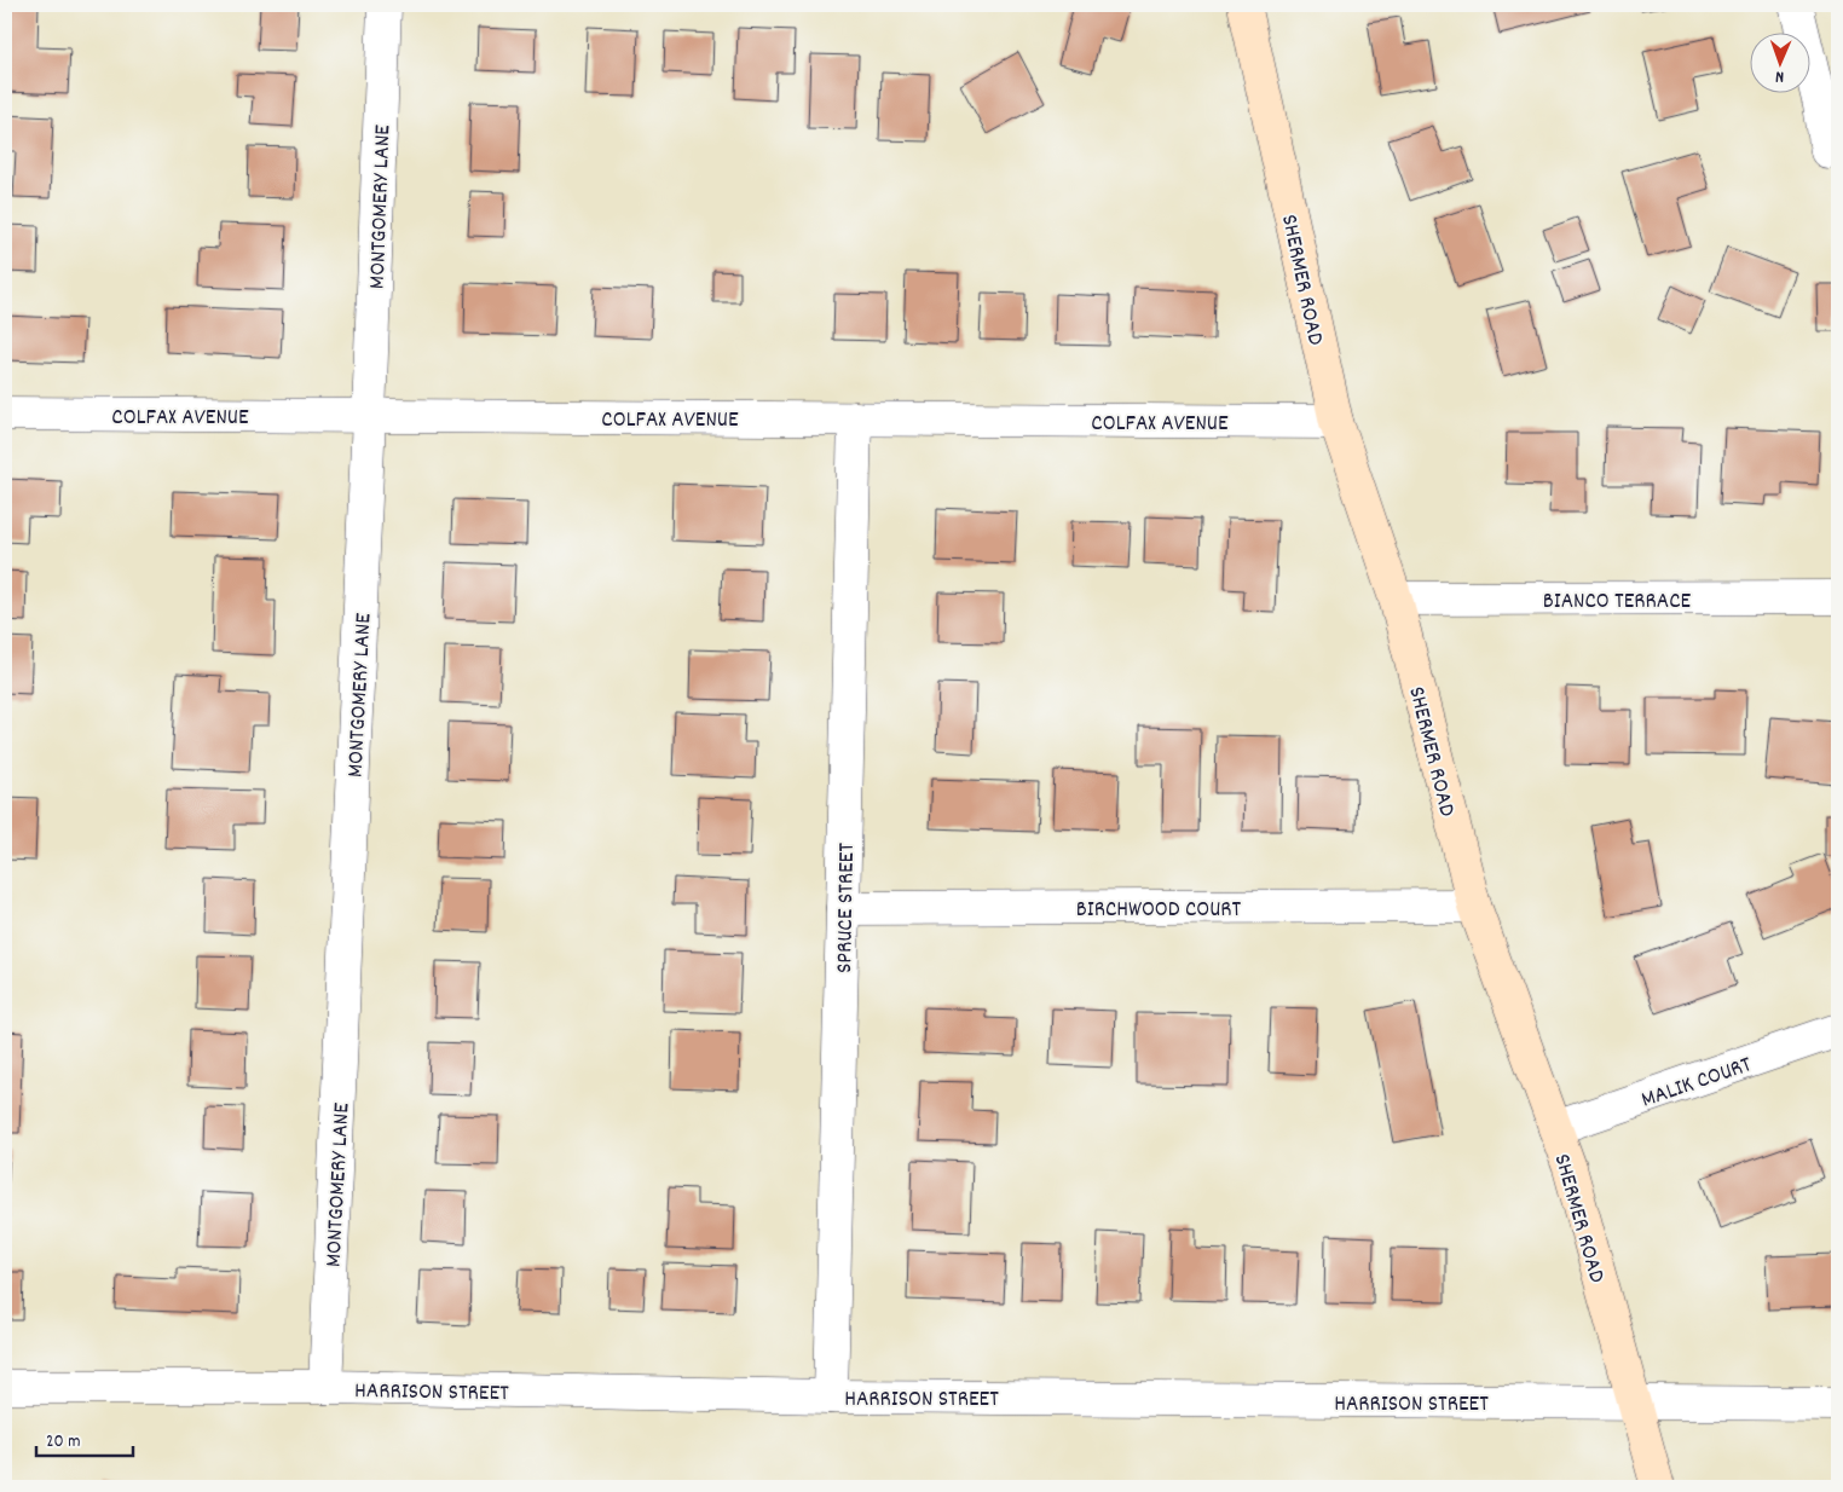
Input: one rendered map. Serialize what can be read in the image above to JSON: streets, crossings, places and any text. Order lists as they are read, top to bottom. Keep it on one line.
{"streets":{"main road":["SHERMER ROAD"],"street":["MONTGOMERY LANE","COLFAX AVENUE","BIANCO TERRACE","BIRCHWOOD COURT","SPRUCE STREET","MALIK COURT","HARRISON STREET"]},"crossings":[["MONTGOMERY LANE","COLFAX AVENUE"],["MONTGOMERY LANE","HARRISON STREET"],["SHERMER ROAD","COLFAX AVENUE"],["SHERMER ROAD","BIANCO TERRACE"],["SHERMER ROAD","BIRCHWOOD COURT"],["SHERMER ROAD","MALIK COURT"],["SHERMER ROAD","HARRISON STREET"],["COLFAX AVENUE","SPRUCE STREET"],["BIRCHWOOD COURT","SPRUCE STREET"],["SPRUCE STREET","HARRISON STREET"]],"scale_bar":"20 m","north":"bottom"}
